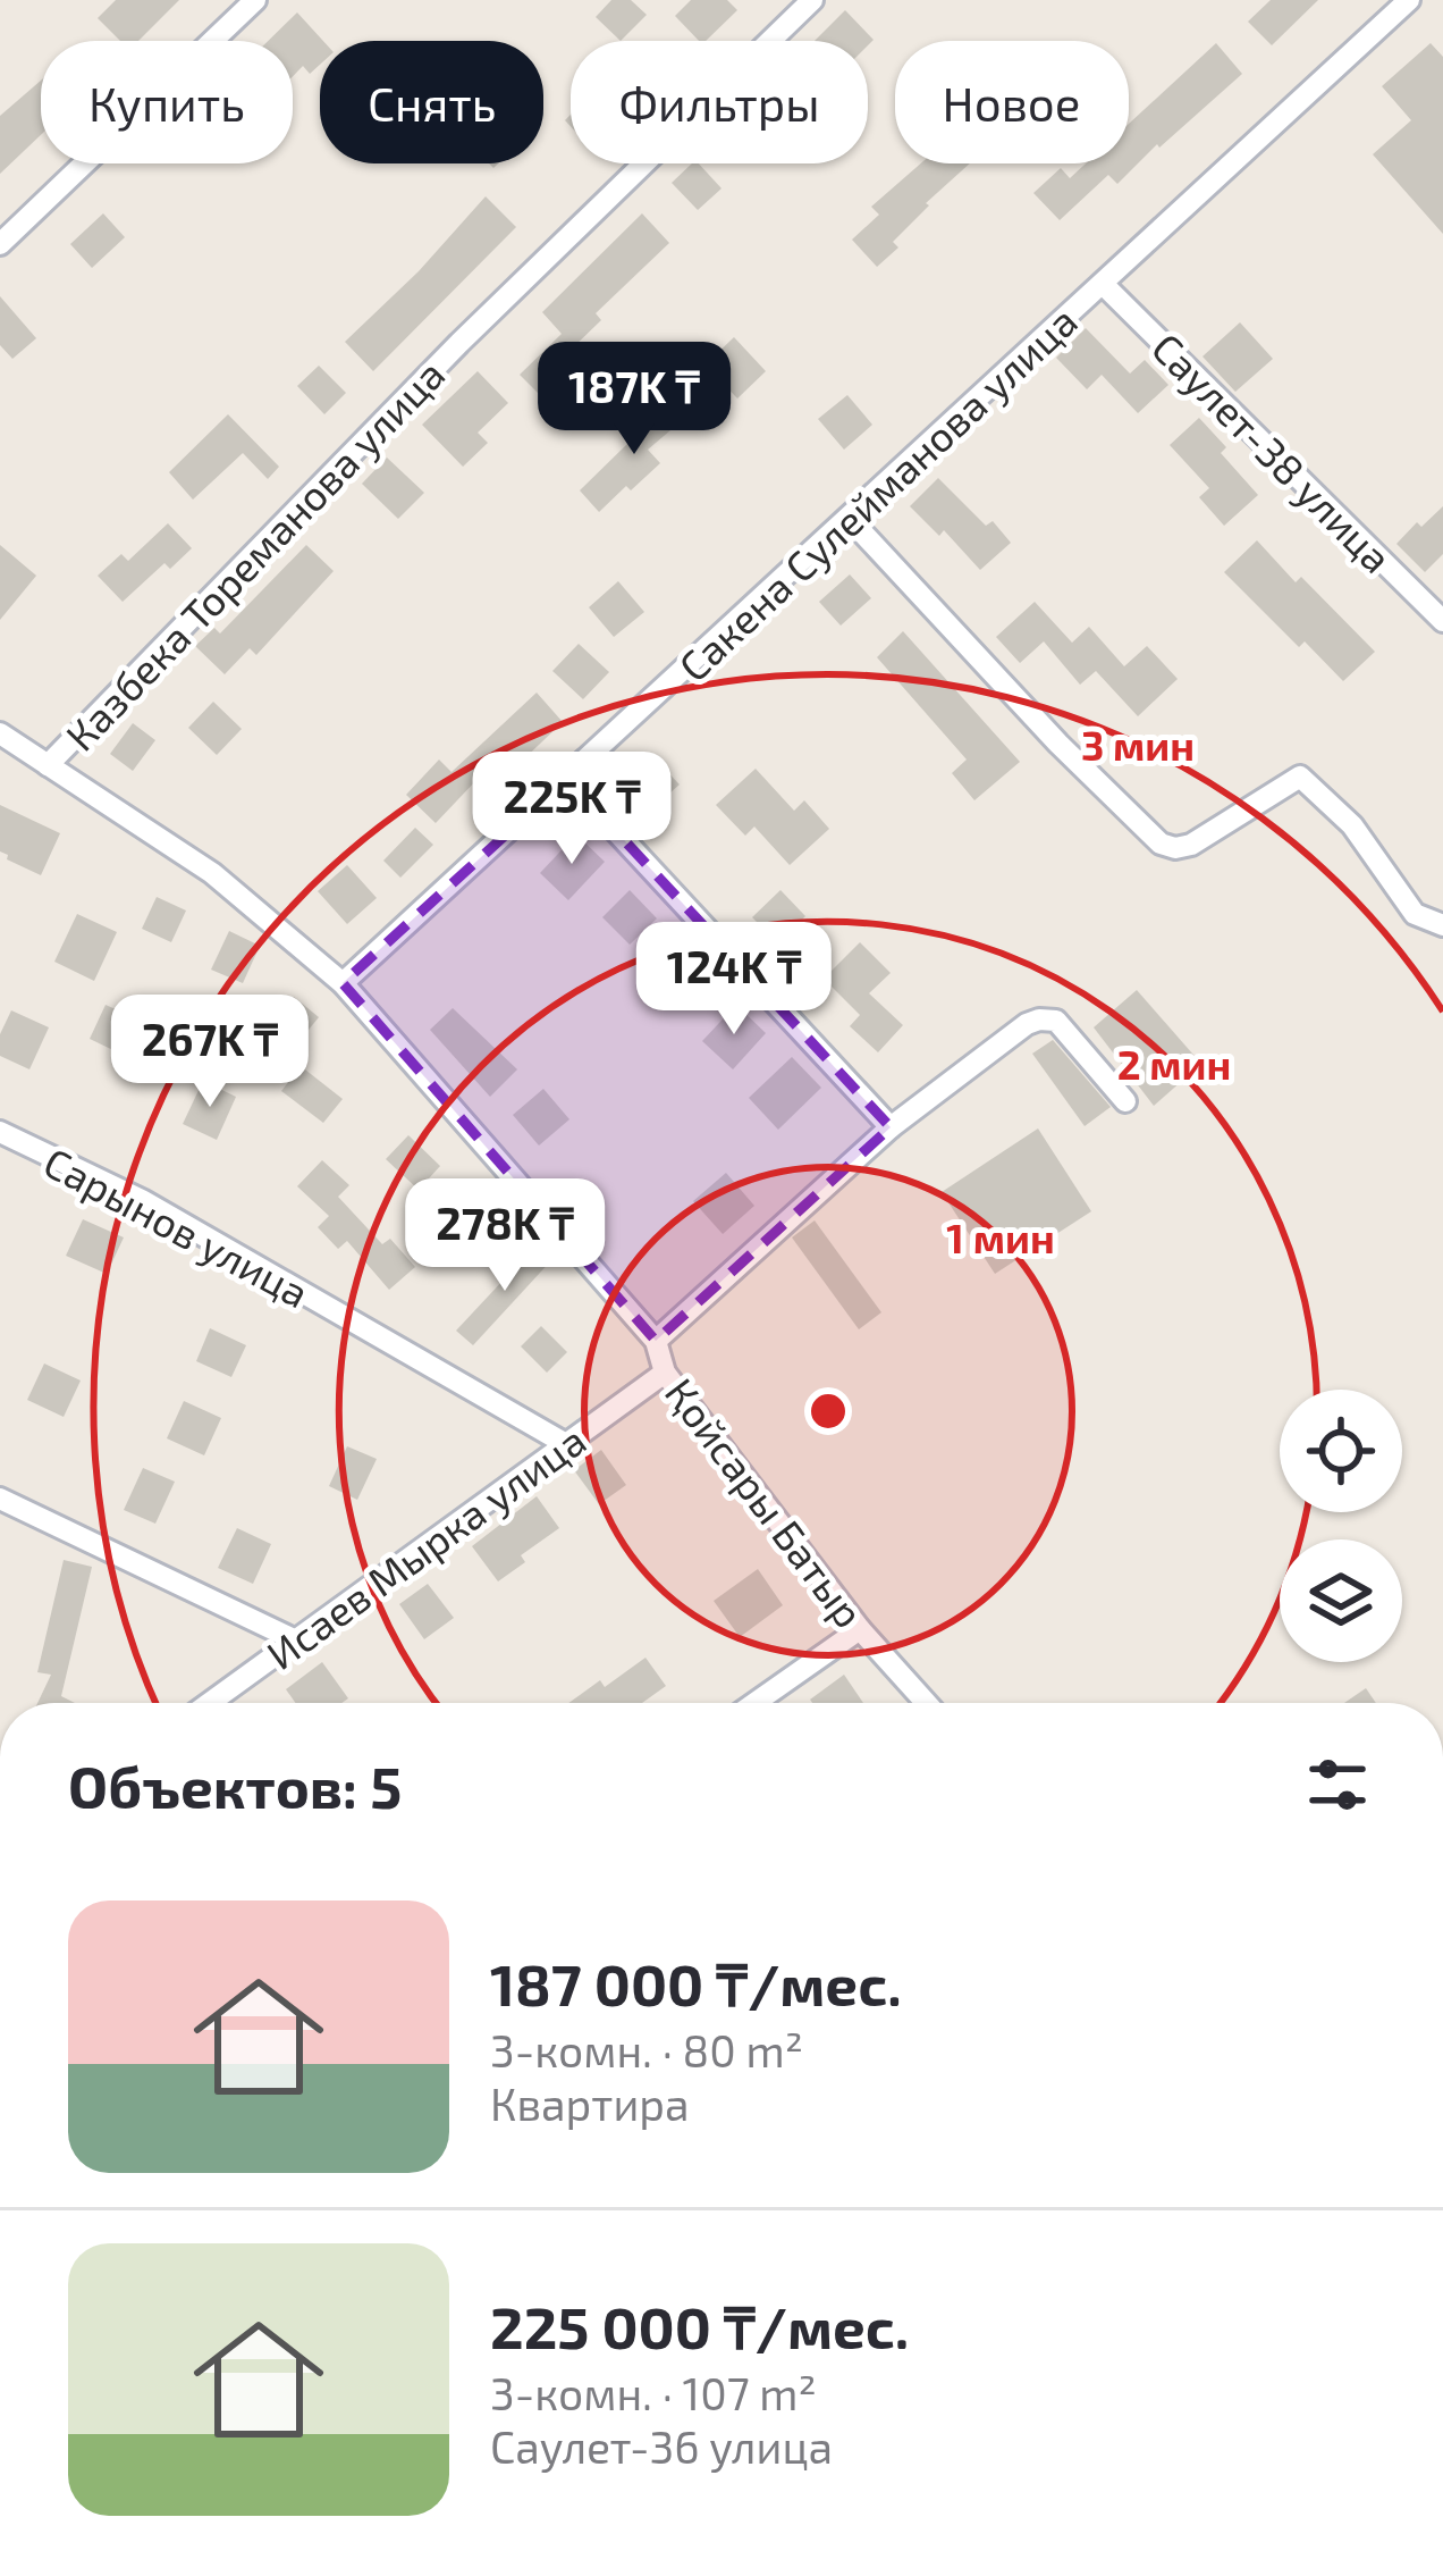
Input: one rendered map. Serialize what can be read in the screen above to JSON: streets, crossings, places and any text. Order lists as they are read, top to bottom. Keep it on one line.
{"streets":{"street":["Саулет-38 улица","Сакена Сулейманова улица","Казбека Тореманова улица","Сарынов улица","Қойсары Батыр","Исаев Мырка улица"]},"crossings":[["Саулет-38 улица","Сакена Сулейманова улица"],["Сакена Сулейманова улица","Қойсары Батыр"],["Казбека Тореманова улица","Қойсары Батыр"],["Сарынов улица","Исаев Мырка улица"],["Қойсары Батыр","Исаев Мырка улица"]],"page":{"chip":["Купить","Снять","Фильтры","Новое"],"price":["187K ₸","225K ₸","124K ₸","267K ₸","278K ₸"],"heading":"Объектов: 5","list":[{"name":"187 000 ₸/мес.","note":"3-комн. · 80 m² · Квартира"},{"name":"225 000 ₸/мес.","note":"3-комн. · 107 m² · Саулет-36 улица"}]},"rings":["3 мин","2 мин","1 мин"]}
